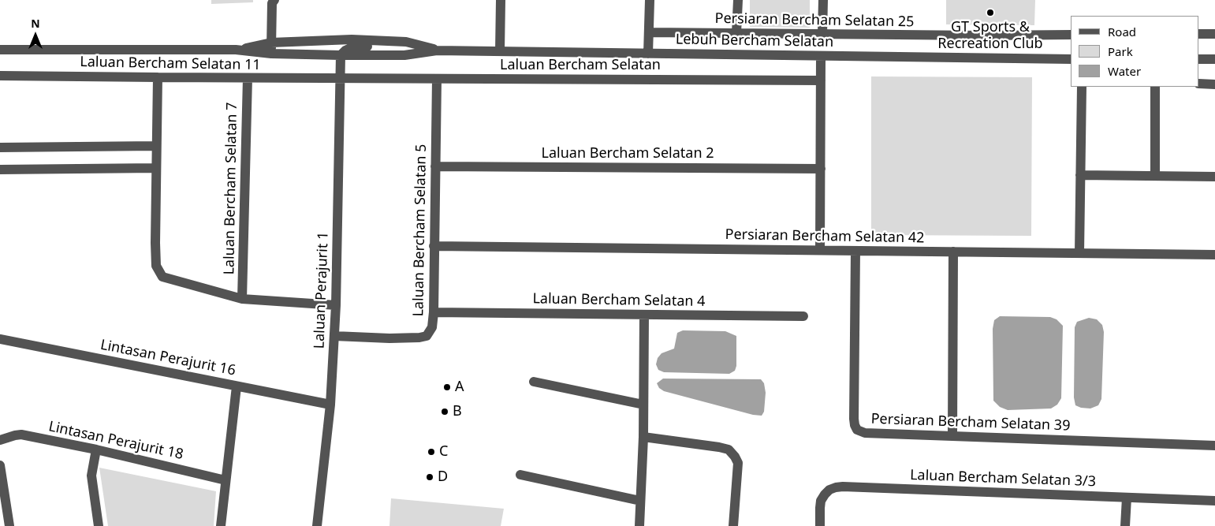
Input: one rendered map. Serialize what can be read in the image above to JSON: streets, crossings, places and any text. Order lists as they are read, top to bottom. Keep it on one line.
{"streets":{"street":["Persiaran Bercham Selatan 25","Lebuh Bercham Selatan","Laluan Bercham Selatan 11","Laluan Bercham Selatan","Laluan Bercham Selatan 2","Laluan Bercham Selatan 7","Laluan Bercham Selatan 5","Persiaran Bercham Selatan 42","Laluan Perajurit 1","Laluan Bercham Selatan 4","Lintasan Perajurit 16","Persiaran Bercham Selatan 39","Lintasan Perajurit 18","Laluan Bercham Selatan 3/3"]},"crossings":[["Laluan Bercham Selatan 11","Laluan Bercham Selatan"],["Laluan Bercham Selatan 11","Laluan Bercham Selatan 7"],["Laluan Bercham Selatan 11","Laluan Perajurit 1"],["Laluan Bercham Selatan","Laluan Bercham Selatan 5"],["Laluan Bercham Selatan","Laluan Perajurit 1"],["Laluan Bercham Selatan 2","Laluan Bercham Selatan 5"],["Laluan Bercham Selatan 5","Persiaran Bercham Selatan 42"],["Laluan Bercham Selatan 5","Laluan Perajurit 1"],["Laluan Bercham Selatan 5","Laluan Bercham Selatan 4"],["Persiaran Bercham Selatan 42","Persiaran Bercham Selatan 39"],["Laluan Perajurit 1","Lintasan Perajurit 16"]],"places":["GT Sports & Recreation Club","A","B","C","D"],"legend":["Road","Park","Water"],"north":"top"}
